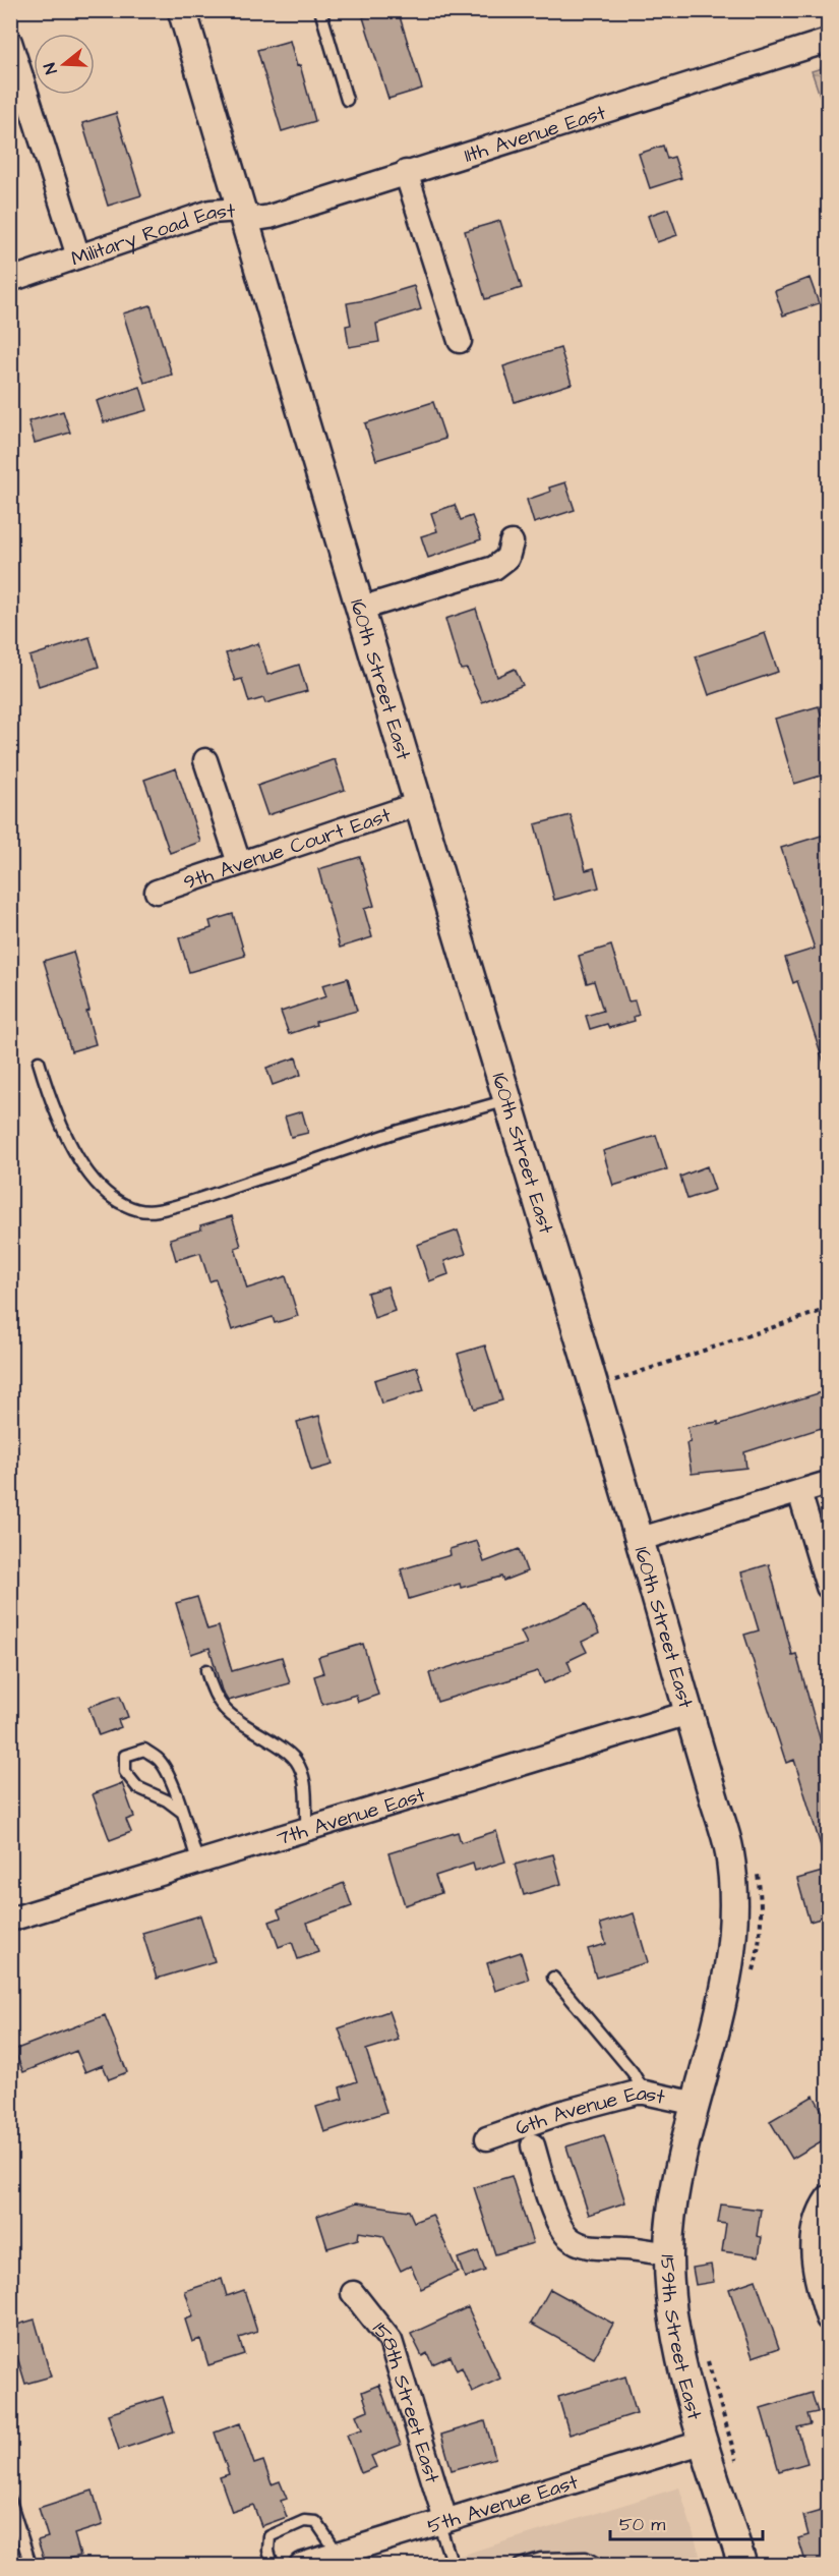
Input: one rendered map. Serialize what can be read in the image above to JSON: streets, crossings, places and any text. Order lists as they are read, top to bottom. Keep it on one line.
{"streets":{"street":["11th Avenue East","Military Road East","160th Street East","9th Avenue Court East","7th Avenue East","6th Avenue East","159th Street East","158th Street East","5th Avenue East"]},"crossings":[["11th Avenue East","Military Road East"],["11th Avenue East","160th Street East"],["Military Road East","160th Street East"],["160th Street East","9th Avenue Court East"],["160th Street East","7th Avenue East"],["160th Street East","6th Avenue East"],["160th Street East","159th Street East"],["6th Avenue East","159th Street East"],["159th Street East","5th Avenue East"],["158th Street East","5th Avenue East"]],"scale_bar":"50 m","north":"left"}
